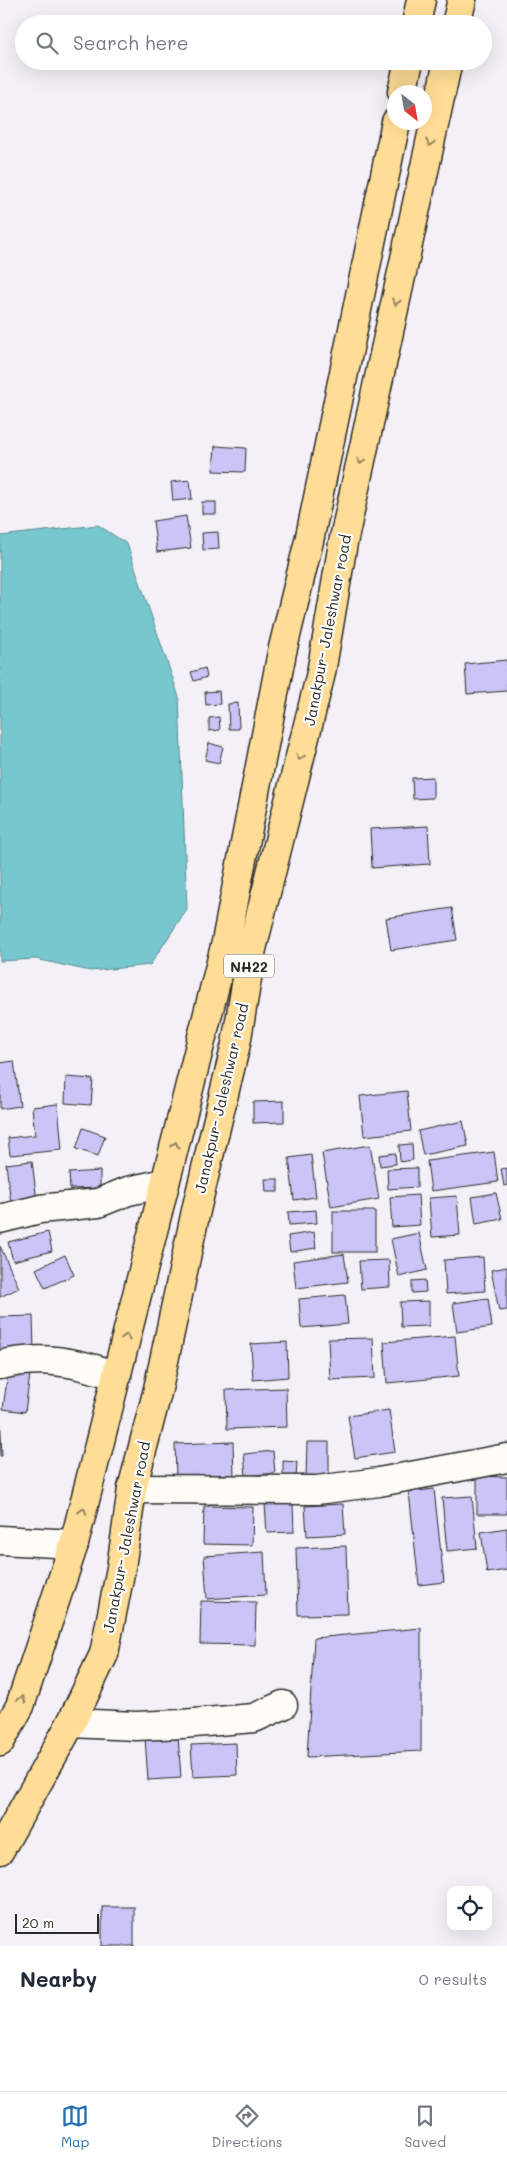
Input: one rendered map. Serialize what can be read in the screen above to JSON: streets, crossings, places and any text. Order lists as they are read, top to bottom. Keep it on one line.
{"streets":{"highway":["Janakpur- Jaleshwar road","NH22"]},"scale_bar":"20 m","north":"bottom right","page":{"search":"Search here","scale":"20 m","heading":["Nearby","0 results"],"nav":["Map","Directions","Saved"]}}
